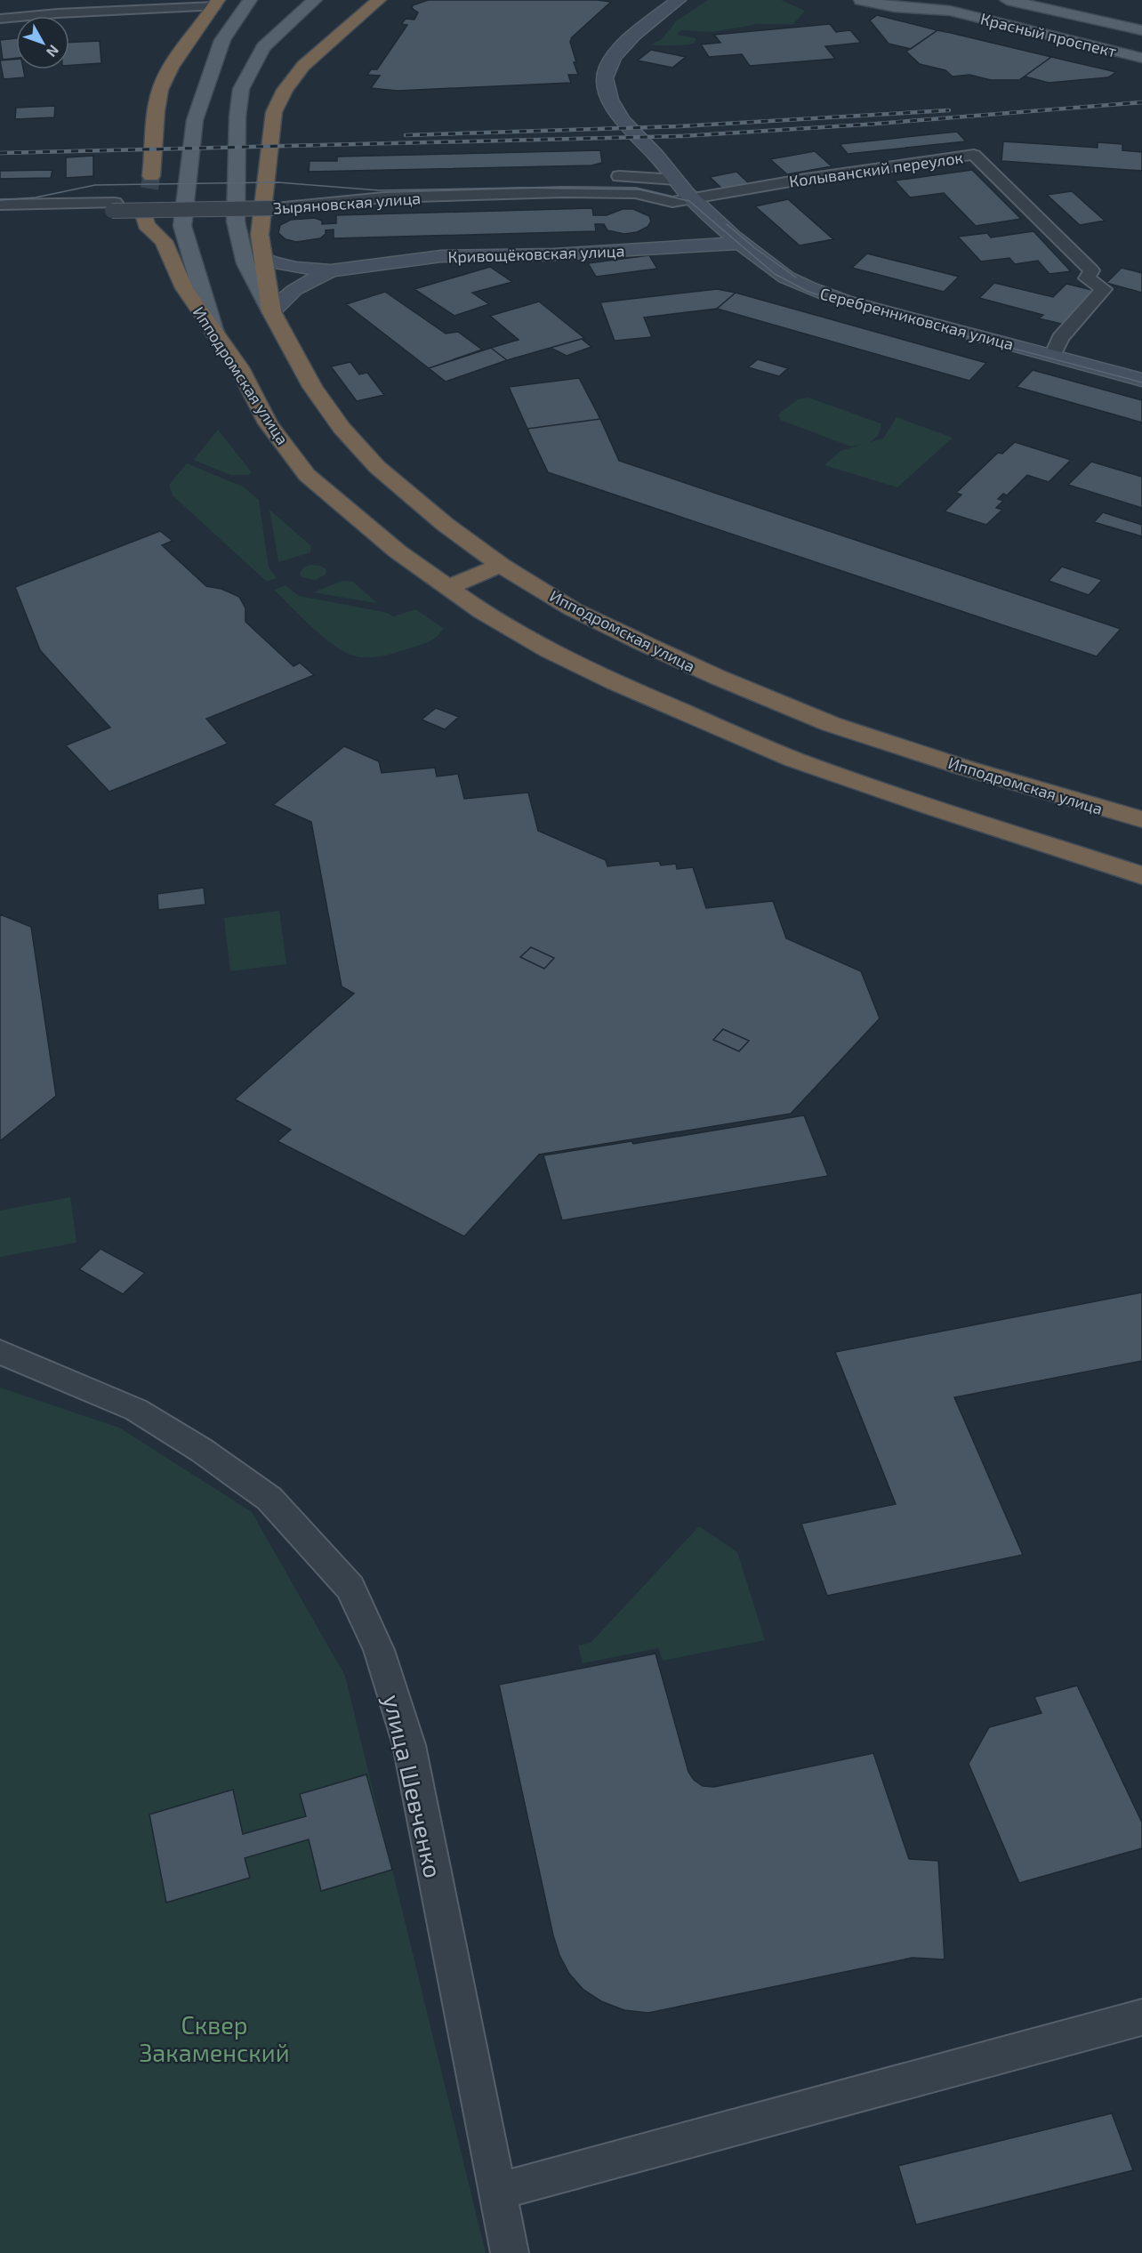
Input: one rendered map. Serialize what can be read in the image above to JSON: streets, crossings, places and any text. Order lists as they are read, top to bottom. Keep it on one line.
{"streets":{"highway":["Ипподромская улица"],"main road":["Красный проспект"],"street":["Колыванский переулок","Зыряновская улица","Кривощёковская улица","Серебренниковская улица","улица Шевченко"]},"crossings":[["Колыванский переулок","Зыряновская улица"],["Колыванский переулок","Серебренниковская улица"],["Зыряновская улица","Серебренниковская улица"],["Кривощёковская улица","Серебренниковская улица"]],"parks":["Сквер Закаменский"],"north":"bottom right"}
